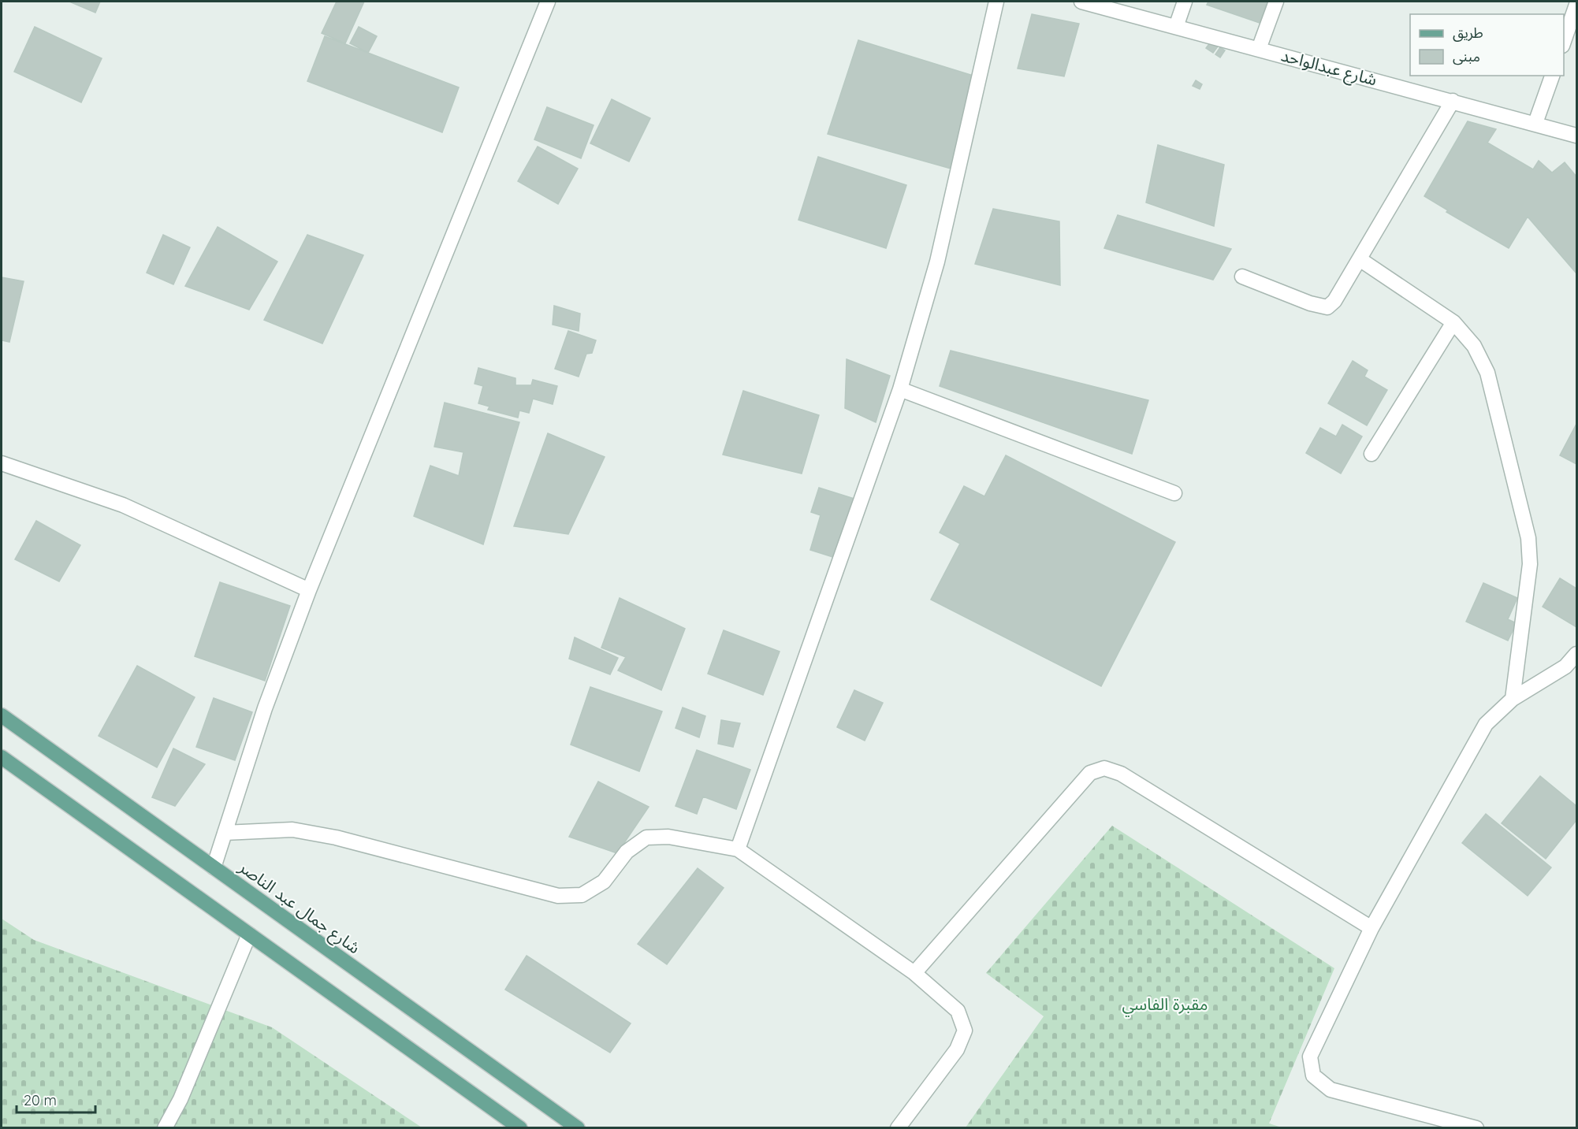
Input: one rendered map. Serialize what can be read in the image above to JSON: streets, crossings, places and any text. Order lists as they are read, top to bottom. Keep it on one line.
{"streets":{"main road":["شارع جمال عبد الناصر"],"street":["شارع عبدالواحد"]},"parks":["مقبرة الفاسي"],"legend":["طريق","مبنى"],"scale_bar":"20 m"}
